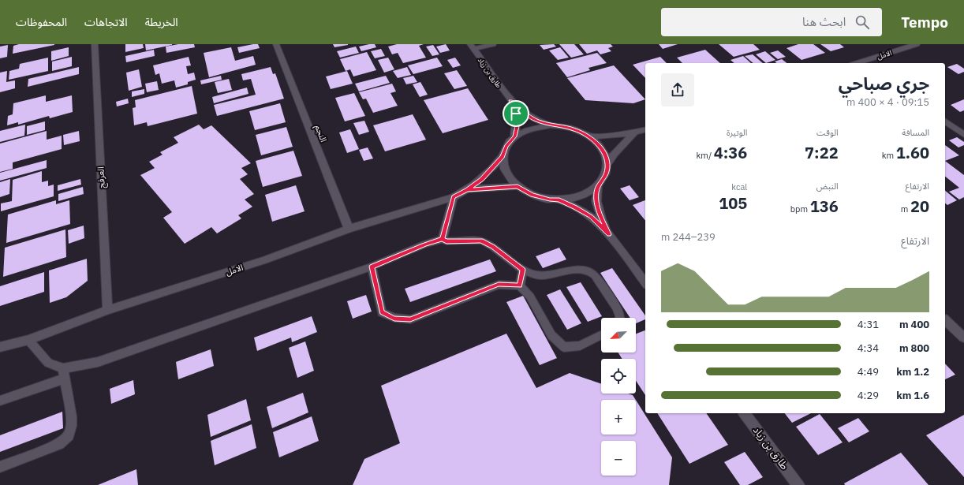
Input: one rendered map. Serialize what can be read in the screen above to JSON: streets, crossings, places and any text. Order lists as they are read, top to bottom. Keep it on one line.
{"streets":{"street":["الامل","طارق بن زياد","النجم","العرفج"]},"crossings":[["الامل","طارق بن زياد"],["الامل","النجم"],["الامل","العرفج"]],"north":"bottom left","page":{"header":"Tempo","search":"ابحث هنا","nav":["الخريطة","الاتجاهات","المحفوظات"],"heading":["جري صباحي","09:15 · 4 × 400 m"],"stats":[["المسافة","1.60 km"],["الوقت","7:22"],["الوتيرة","4:36 /km"],["الارتفاع","20 m"],["النبض","136 bpm"],["kcal","105"]],"chart":["الارتفاع","239–244 m"],"list":[{"name":"400 m","note":"4:31"},{"name":"800 m","note":"4:34"},{"name":"1.2 km","note":"4:49"},{"name":"1.6 km","note":"4:29"}],"map_buttons":["+","−"]}}
